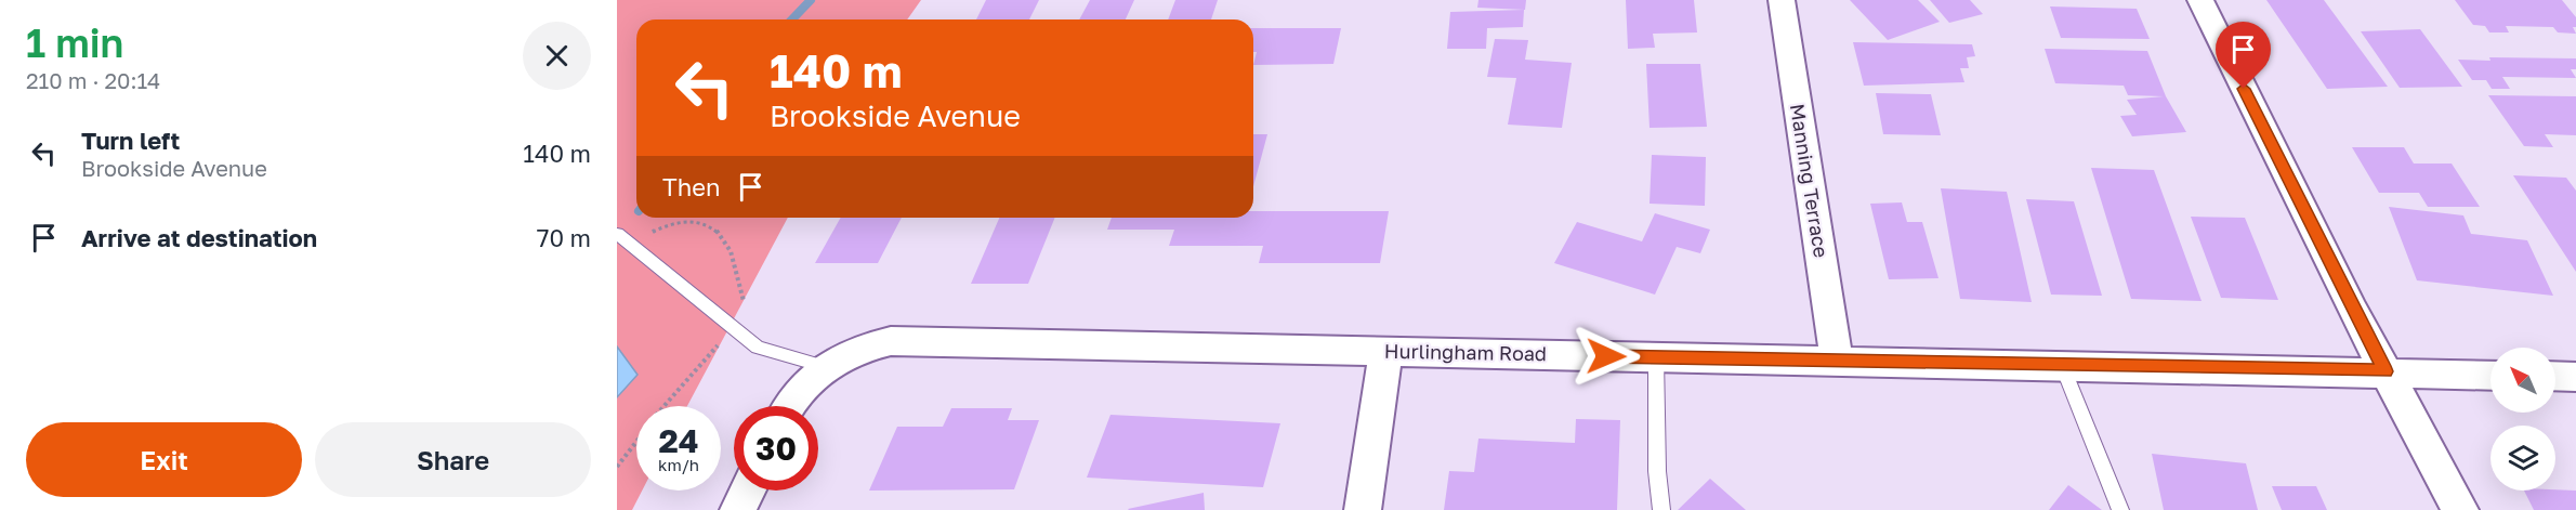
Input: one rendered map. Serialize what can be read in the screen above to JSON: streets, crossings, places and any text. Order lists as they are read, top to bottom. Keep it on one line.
{"streets":{"street":["Manning Terrace","Hurlingham Road"]},"crossings":[["Manning Terrace","Hurlingham Road"]],"north":"top left","page":{"heading":["1 min","210 m · 20:14"],"turn":["140 m","Brookside Avenue"],"list":[{"name":"Turn left","note":"Brookside Avenue","value":"140 m"},{"name":"Arrive at destination","value":"70 m"}],"then":"Then","speed":"24 km/h","limit":"30","buttons":["Exit","Share"]}}
